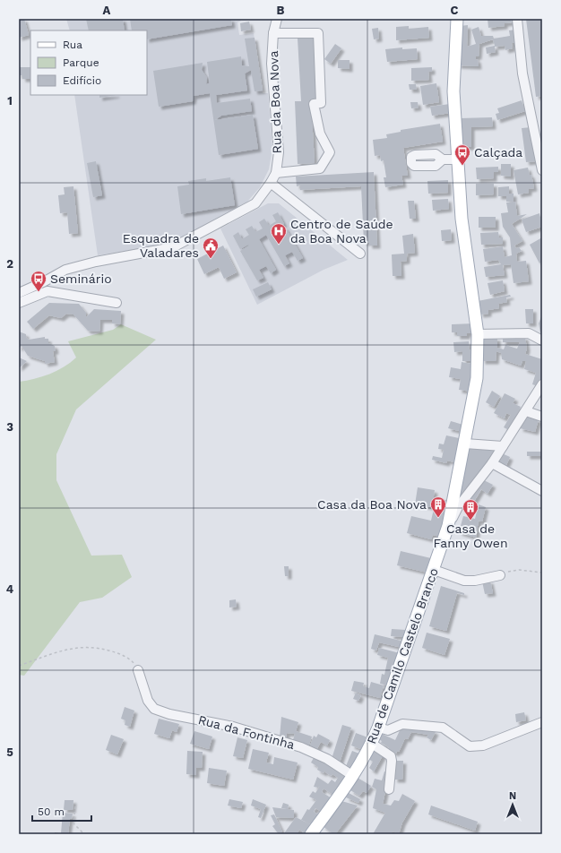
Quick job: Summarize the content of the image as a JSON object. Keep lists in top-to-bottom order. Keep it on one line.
{"streets":{"main road":["Rua de Camilo Castelo Branco"],"street":["Rua da Boa Nova","Rua da Fontinha"]},"crossings":[["Rua de Camilo Castelo Branco","Rua da Fontinha"]],"places":{"bus stop":["Calçada","Seminário"],"hospital":["Centro de Saúde da Boa Nova"],"public building":["Esquadra de Valadares"],"building":["Casa da Boa Nova","Casa de Fanny Owen"]},"legend":["Rua","Parque","Edifício"],"scale_bar":"50 m","north":"top","grid":{"columns":["A","B","C"],"rows":["1","2","3","4","5"]}}
